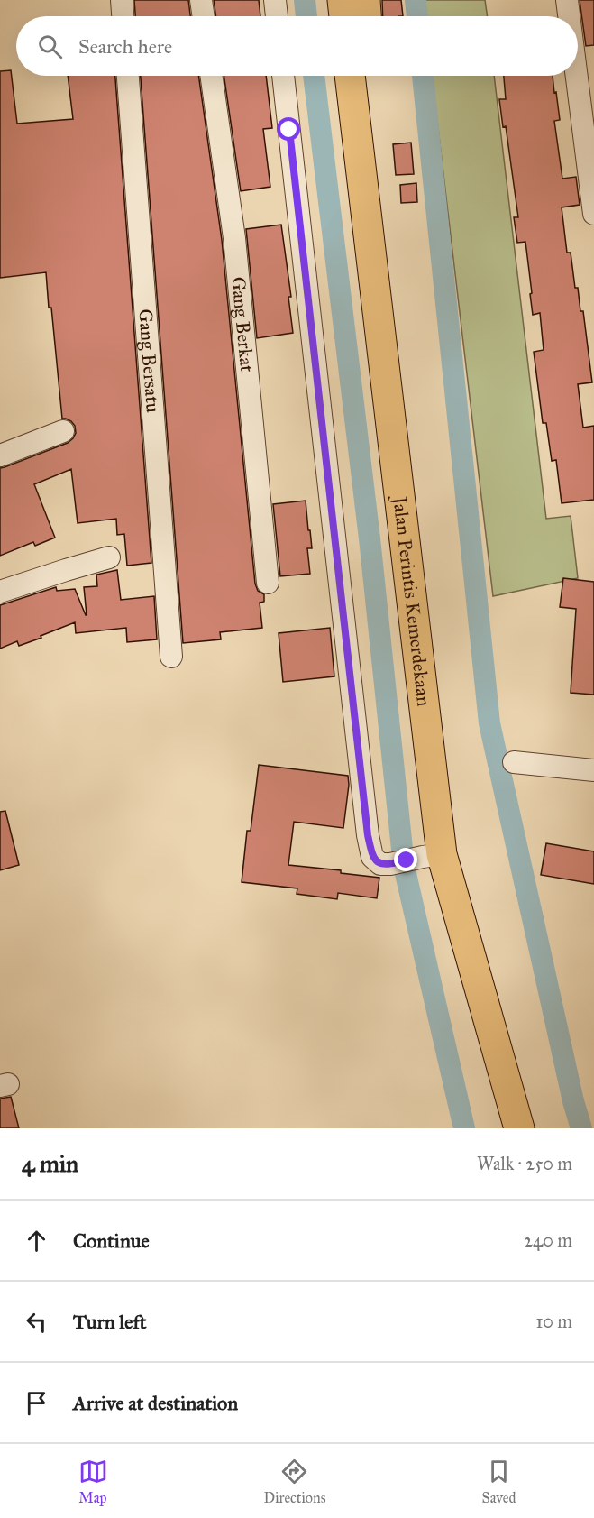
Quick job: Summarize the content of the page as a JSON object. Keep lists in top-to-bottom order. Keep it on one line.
{"streets":{"highway":["Jalan Perintis Kemerdekaan"],"street":["Gang Berkat","Gang Bersatu"]},"page":{"search":"Search here","heading":["4 min","Walk · 250 m"],"list":[["Continue","240 m"],["Turn left","10 m"],"Arrive at destination"],"nav":["Map","Directions","Saved"]}}
